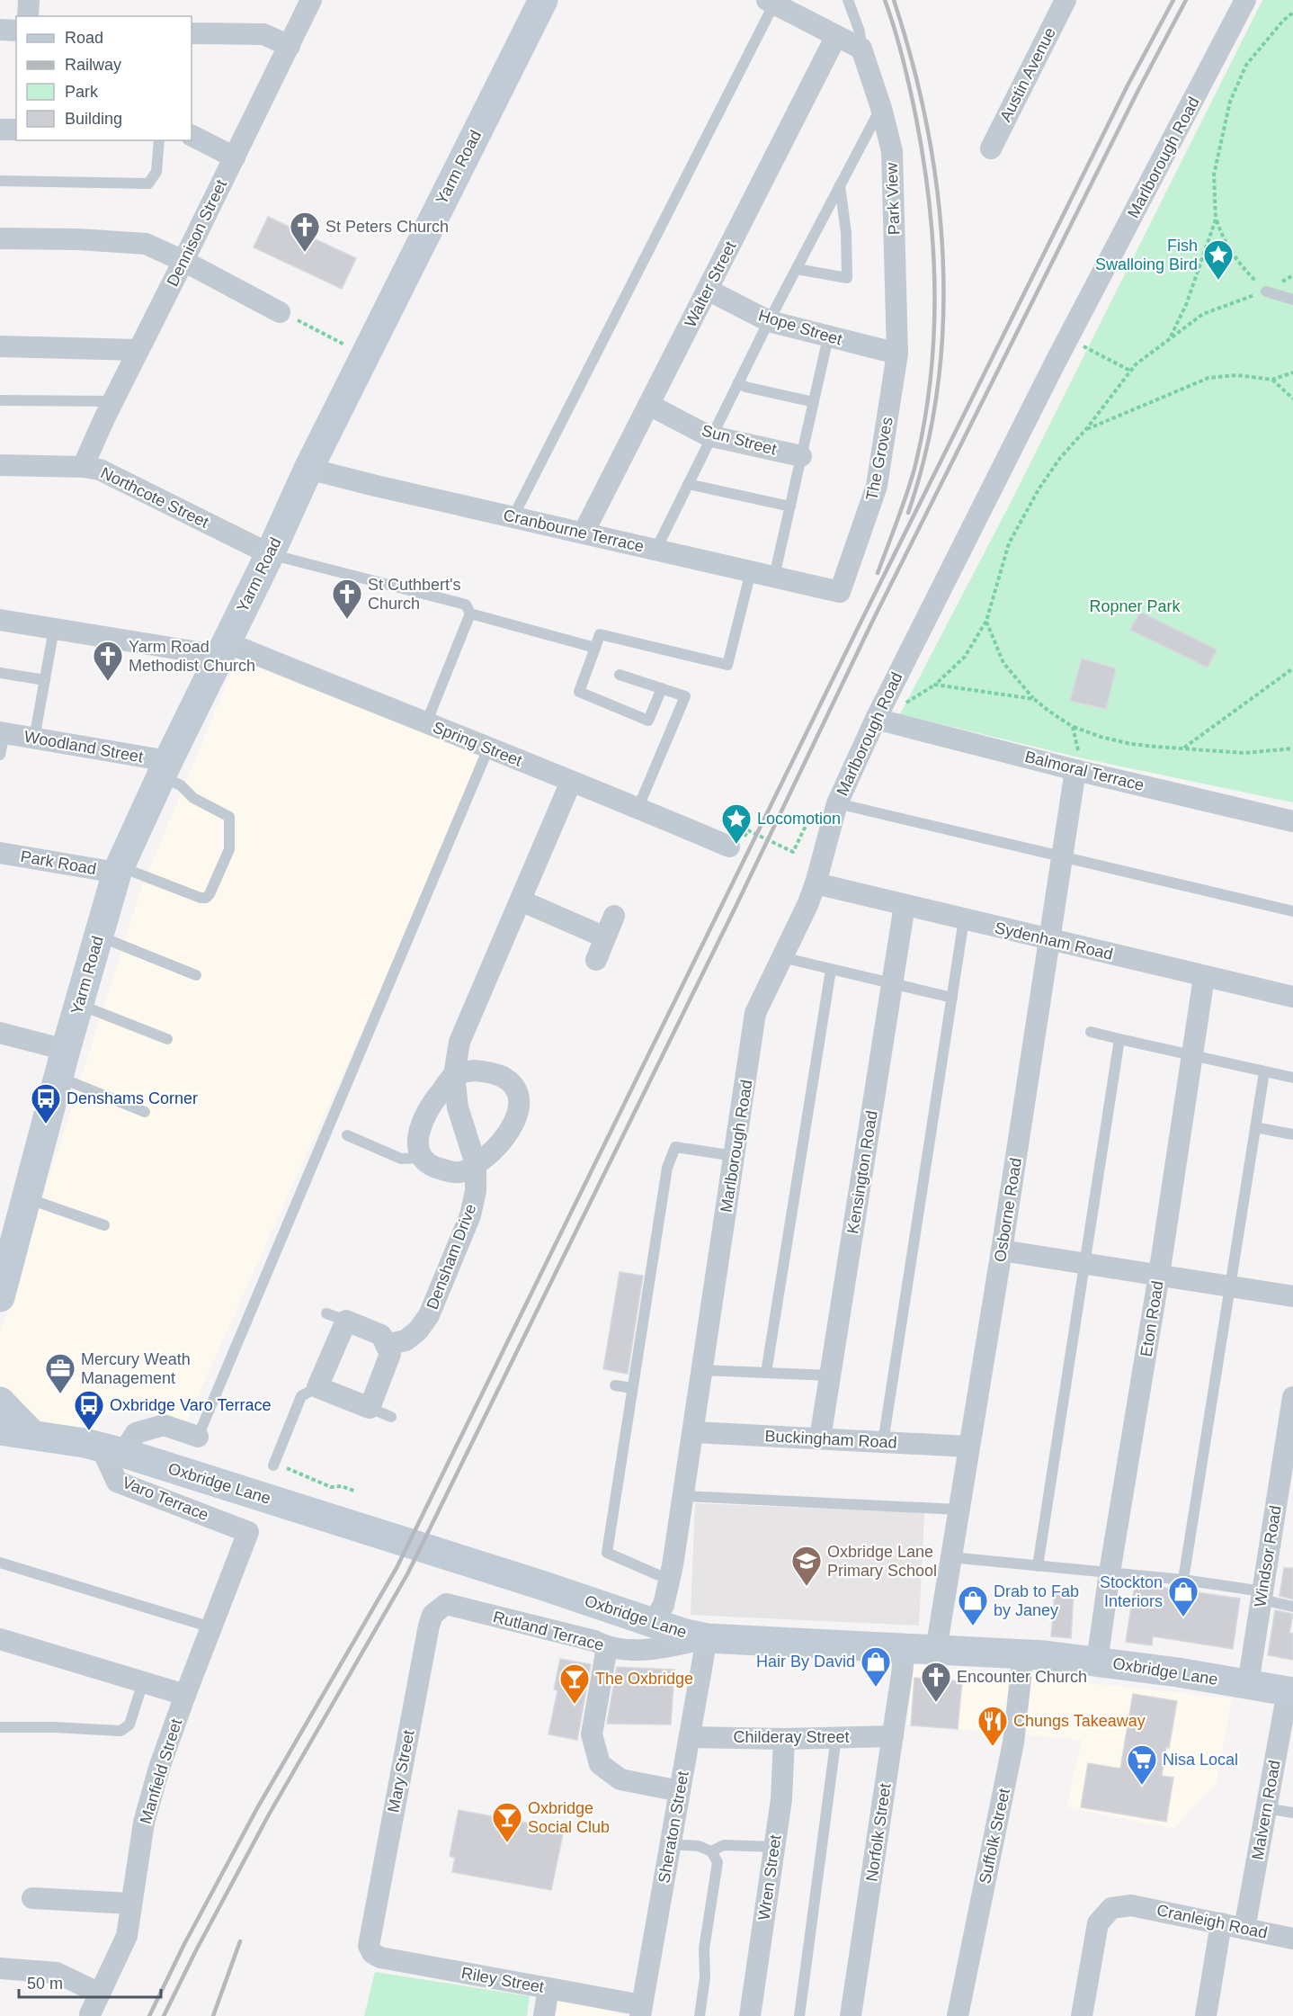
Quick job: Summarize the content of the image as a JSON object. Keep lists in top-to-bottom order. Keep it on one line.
{"streets":{"street":["Austin Avenue","Marlborough Road","Yarm Road","Park View","Dennison Street","Walter Street","Hope Street","Sun Street","The Groves","Northcote Street","Cranbourne Terrace","Spring Street","Woodland Street","Balmoral Terrace","Park Road","Sydenham Road","Kensington Road","Osborne Road","Densham Drive","Eton Road","Buckingham Road","Oxbridge Lane","Varo Terrace","Windsor Road","Rutland Terrace","Childeray Street","Manfield Street","Mary Street","Malvern Road","Sheraton Street","Norfolk Street","Suffolk Street","Wren Street","Cranleigh Road","Riley Street"]},"crossings":[["Marlborough Road","Balmoral Terrace"],["Marlborough Road","Sydenham Road"],["Marlborough Road","Buckingham Road"],["Marlborough Road","Oxbridge Lane"],["Marlborough Road","Rutland Terrace"],["Yarm Road","Northcote Street"],["Yarm Road","Cranbourne Terrace"],["Yarm Road","Spring Street"],["Yarm Road","Woodland Street"],["Yarm Road","Park Road"],["Park View","Hope Street"],["Park View","The Groves"],["Dennison Street","Northcote Street"],["Walter Street","Hope Street"],["Walter Street","Sun Street"],["Walter Street","Cranbourne Terrace"],["Hope Street","The Groves"],["The Groves","Cranbourne Terrace"],["Spring Street","Densham Drive"],["Balmoral Terrace","Osborne Road"],["Sydenham Road","Kensington Road"],["Sydenham Road","Osborne Road"],["Sydenham Road","Eton Road"],["Kensington Road","Buckingham Road"],["Osborne Road","Buckingham Road"],["Osborne Road","Oxbridge Lane"],["Eton Road","Oxbridge Lane"],["Oxbridge Lane","Varo Terrace"],["Oxbridge Lane","Windsor Road"],["Oxbridge Lane","Rutland Terrace"],["Oxbridge Lane","Malvern Road"],["Oxbridge Lane","Sheraton Street"],["Oxbridge Lane","Norfolk Street"],["Oxbridge Lane","Suffolk Street"],["Varo Terrace","Manfield Street"],["Rutland Terrace","Mary Street"],["Childeray Street","Sheraton Street"],["Childeray Street","Norfolk Street"],["Childeray Street","Wren Street"],["Mary Street","Riley Street"],["Malvern Road","Cranleigh Road"],["Sheraton Street","Riley Street"]],"parks":["Ropner Park"],"places":{"church":["St Peters Church","St Cuthbert's Church","Yarm Road Methodist Church","Encounter Church"],"place":["Fish Swalloing Bird","Locomotion"],"bus stop":["Denshams Corner","Oxbridge Varo Terrace"],"office":["Mercury Weath Management"],"school or university":["Oxbridge Lane Primary School"],"shop":["Stockton Interiors","Drab to Fab by Janey","Hair By David"],"bar":["The Oxbridge","Oxbridge Social Club"],"restaurant":["Chungs Takeaway"],"supermarket":["Nisa Local"]},"legend":["Road","Railway","Park","Building"],"scale_bar":"50 m"}
